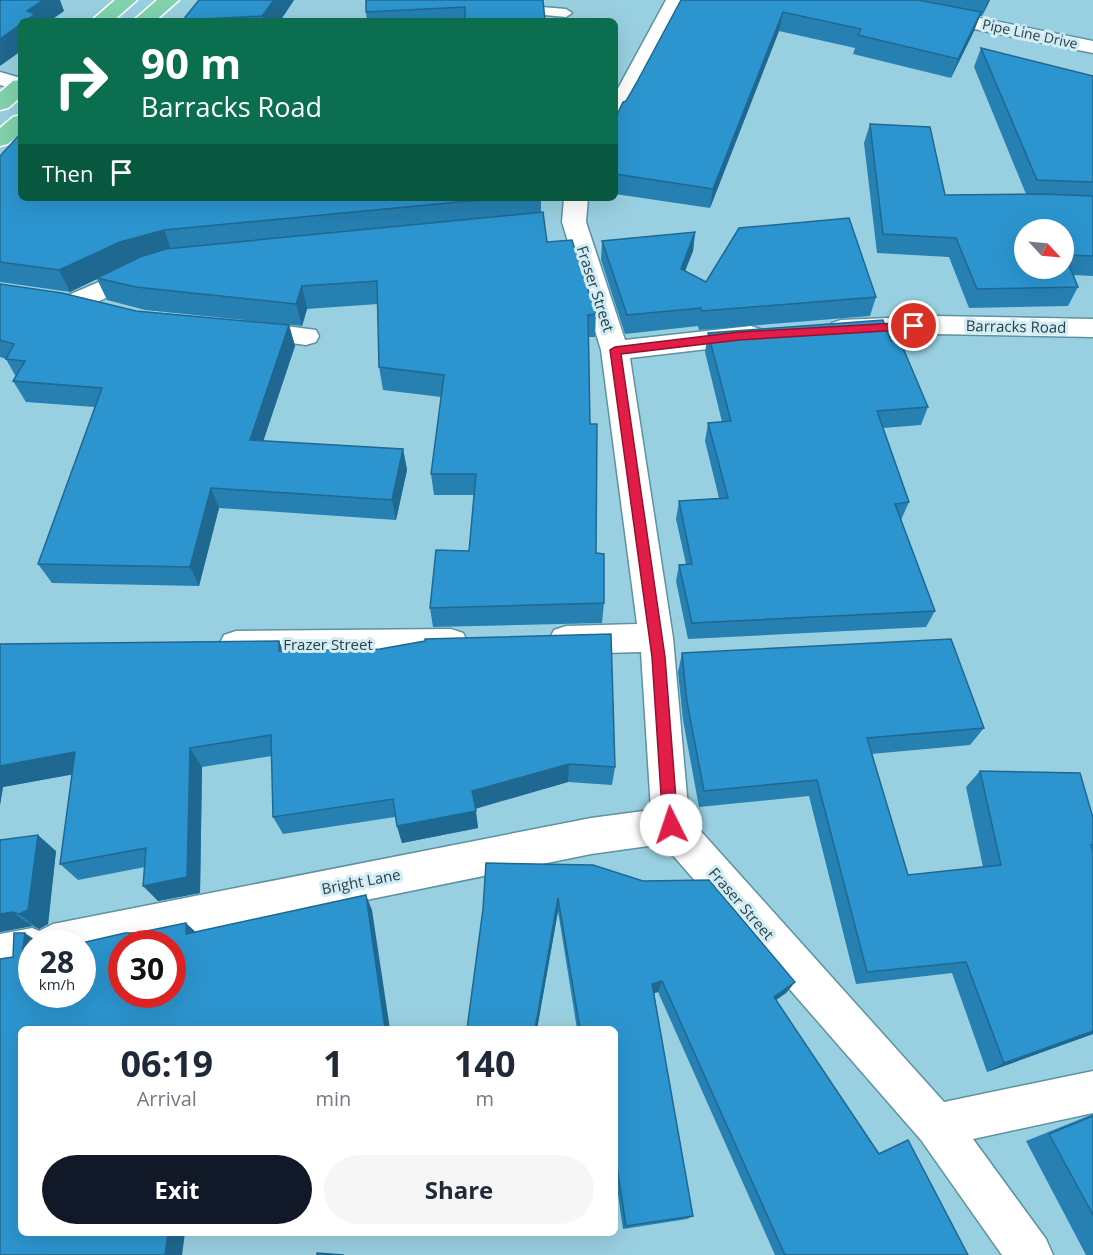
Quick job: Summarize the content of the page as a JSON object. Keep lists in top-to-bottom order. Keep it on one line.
{"streets":{"street":["Pipe Line Drive","Fraser Street","Barracks Road","Frazer Street","Bright Lane"]},"crossings":[["Fraser Street","Bright Lane"]],"north":"bottom right","page":{"turn":["90 m","Barracks Road"],"then":"Then","speed":"28 km/h","limit":"30","eta":["06:19","Arrival","1","min","140","m"],"buttons":["Exit","Share"]}}
